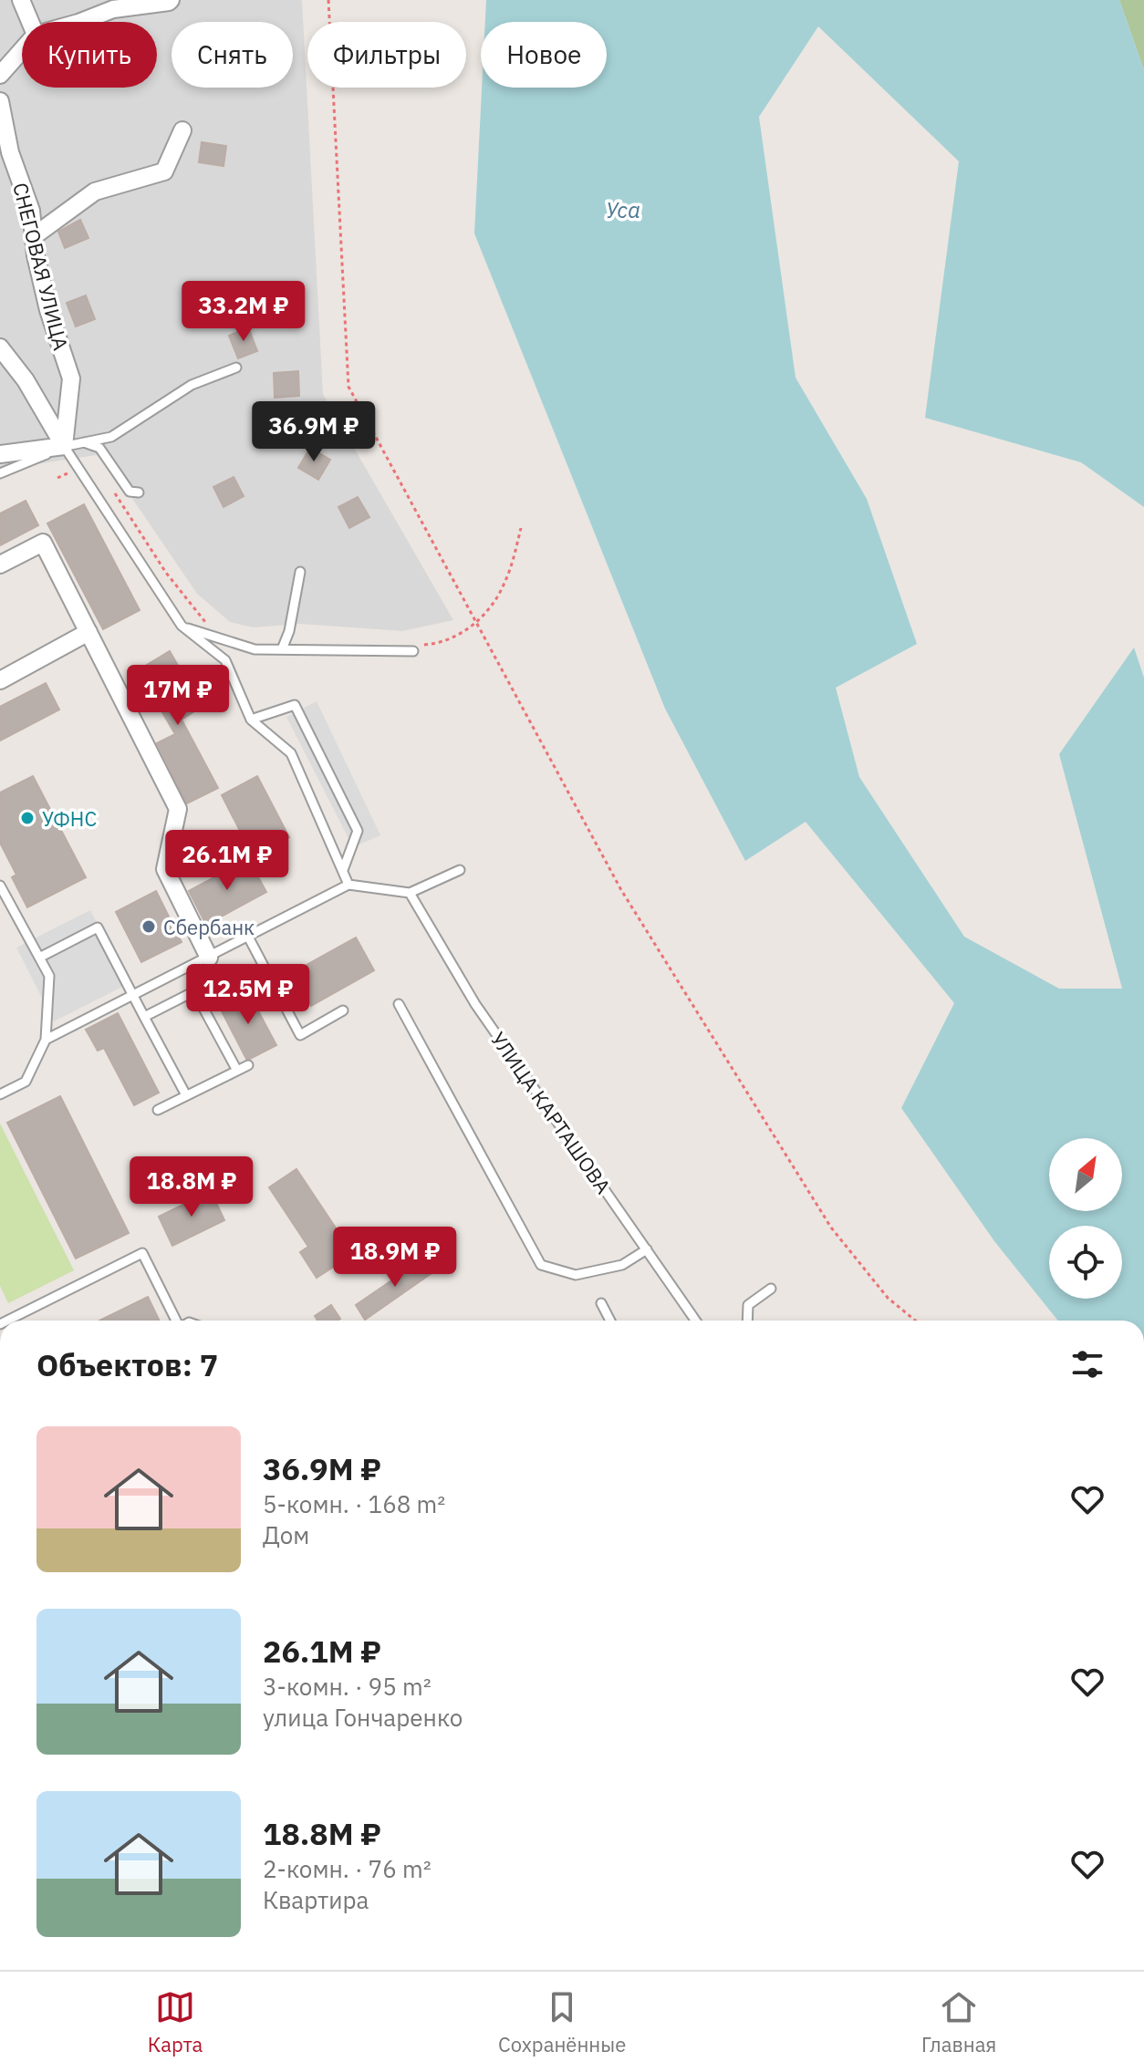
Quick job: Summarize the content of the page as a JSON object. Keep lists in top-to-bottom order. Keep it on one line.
{"streets":{"street":["СНЕГОВАЯ УЛИЦА"],"lane":["УЛИЦА КАРТАШОВА"]},"water":["Уса"],"places":["УФНС","Сбербанк"],"north":"top right","page":{"chip":["Купить","Снять","Фильтры","Новое"],"price":["33.2M ₽","36.9M ₽","17M ₽","26.1M ₽","12.5M ₽","18.8M ₽","18.9M ₽"],"heading":"Объектов: 7","list":[{"name":"36.9M ₽","note":"5-комн. · 168 m² · Дом"},{"name":"26.1M ₽","note":"3-комн. · 95 m² · улица Гончаренко"},{"name":"18.8M ₽","note":"2-комн. · 76 m² · Квартира"}],"tabs":["Карта","Сохранённые","Главная"]}}
